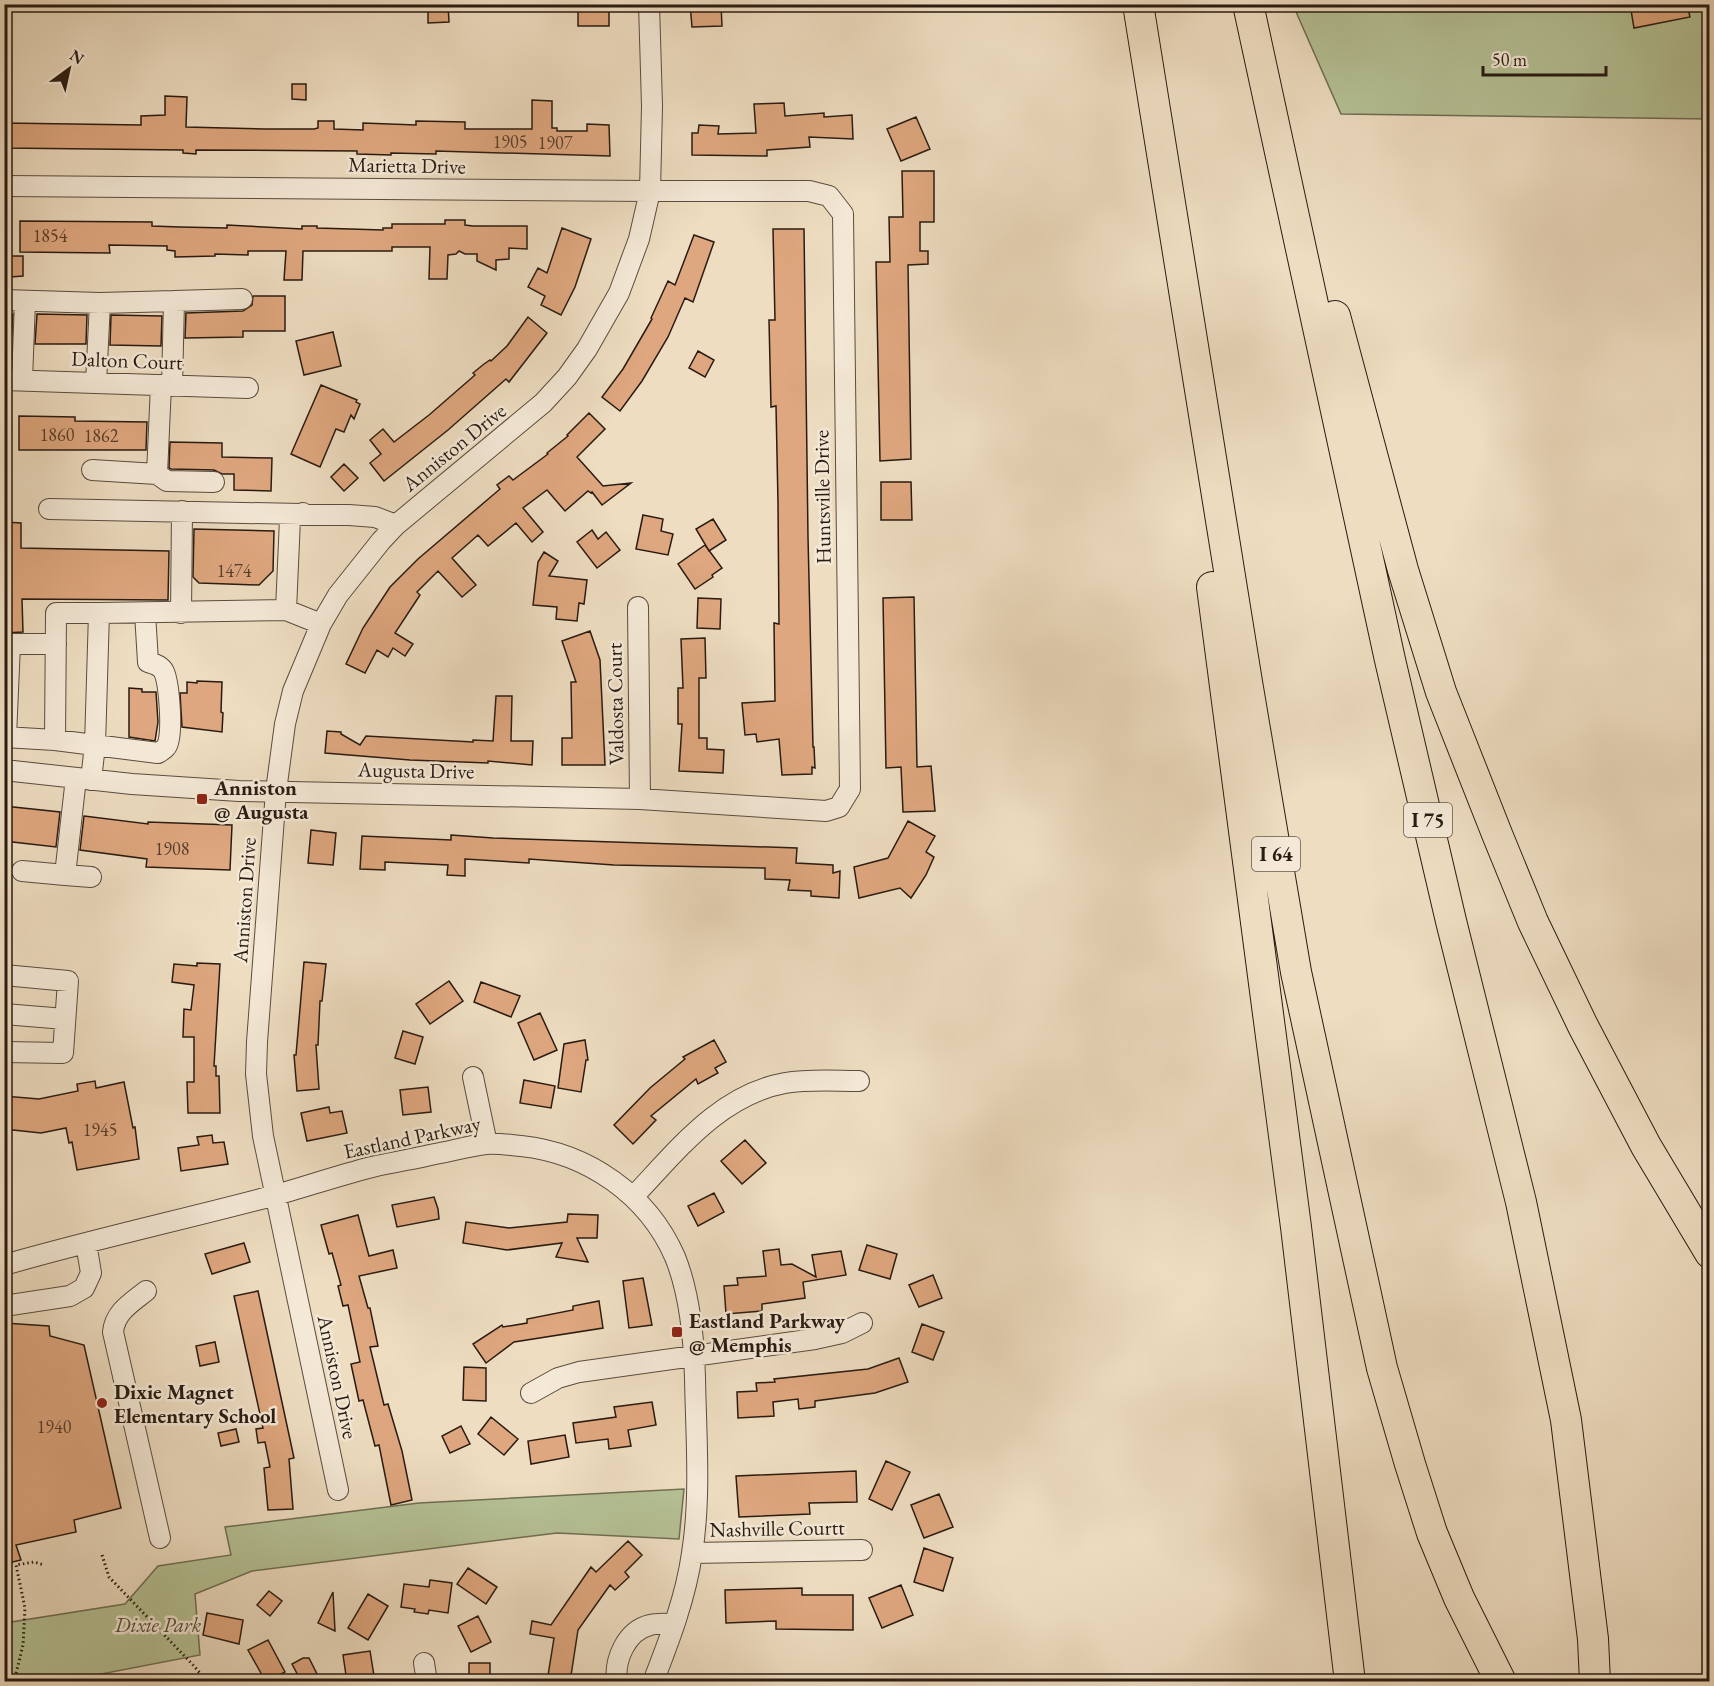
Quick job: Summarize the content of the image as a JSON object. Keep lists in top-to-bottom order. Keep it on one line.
{"streets":{"highway":["I 75","I 64"],"street":["Marietta Drive","Dalton Court","Anniston Drive","Huntsville Drive","Valdosta Court","Augusta Drive","Eastland Parkway","Nashville Courtt"]},"crossings":[["Marietta Drive","Anniston Drive"],["Marietta Drive","Huntsville Drive"],["Anniston Drive","Augusta Drive"],["Anniston Drive","Eastland Parkway"],["Huntsville Drive","Augusta Drive"],["Valdosta Court","Augusta Drive"],["Eastland Parkway","Nashville Courtt"]],"parks":["Dixie Park"],"places":{"transit":["Anniston @ Augusta","Eastland Parkway @ Memphis"],"other":["Dixie Magnet Elementary School"]},"house_numbers":["1905","1907","1854","1860","1862","1474","1908","1945","1940"],"scale_bar":"50 m","north":"top right"}
